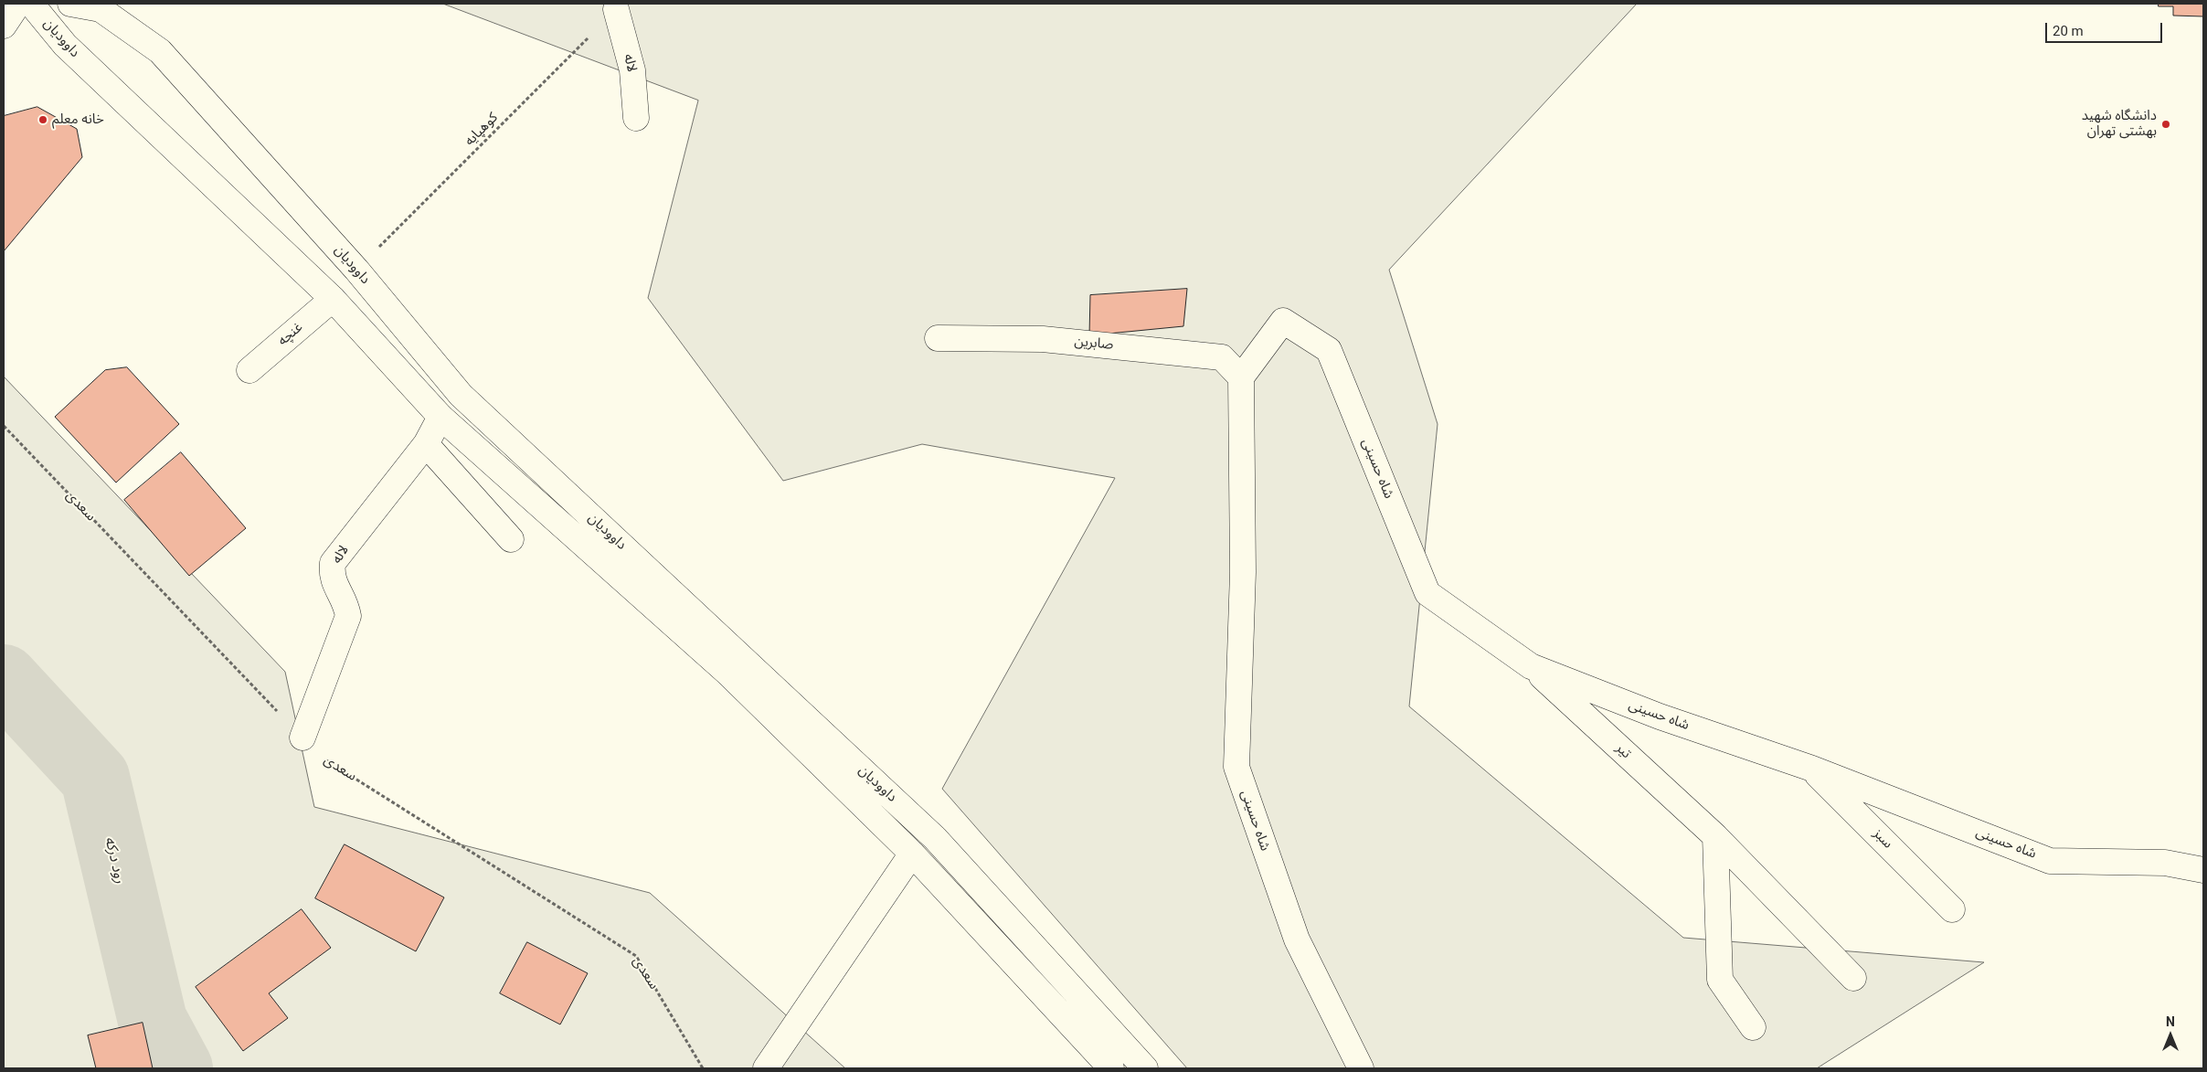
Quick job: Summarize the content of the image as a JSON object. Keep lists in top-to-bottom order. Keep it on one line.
{"streets":{"street":["داوودیان","لاله","غنچه","صابرین","شاه حسینی","تیر","سبز"],"path":["کوهپایه","سعدی"]},"crossings":[["داوودیان","لاله"],["داوودیان","کوهپایه"],["داوودیان","غنچه"],["لاله","کوهپایه"],["لاله","سعدی"],["کوهپایه","غنچه"],["صابرین","شاه حسینی"],["شاه حسینی","تیر"],["شاه حسینی","سبز"]],"water":["رود درکه"],"places":["خانه معلم","دانشگاه شهید بهشتی تهران"],"scale_bar":"20 m","north":"top"}
